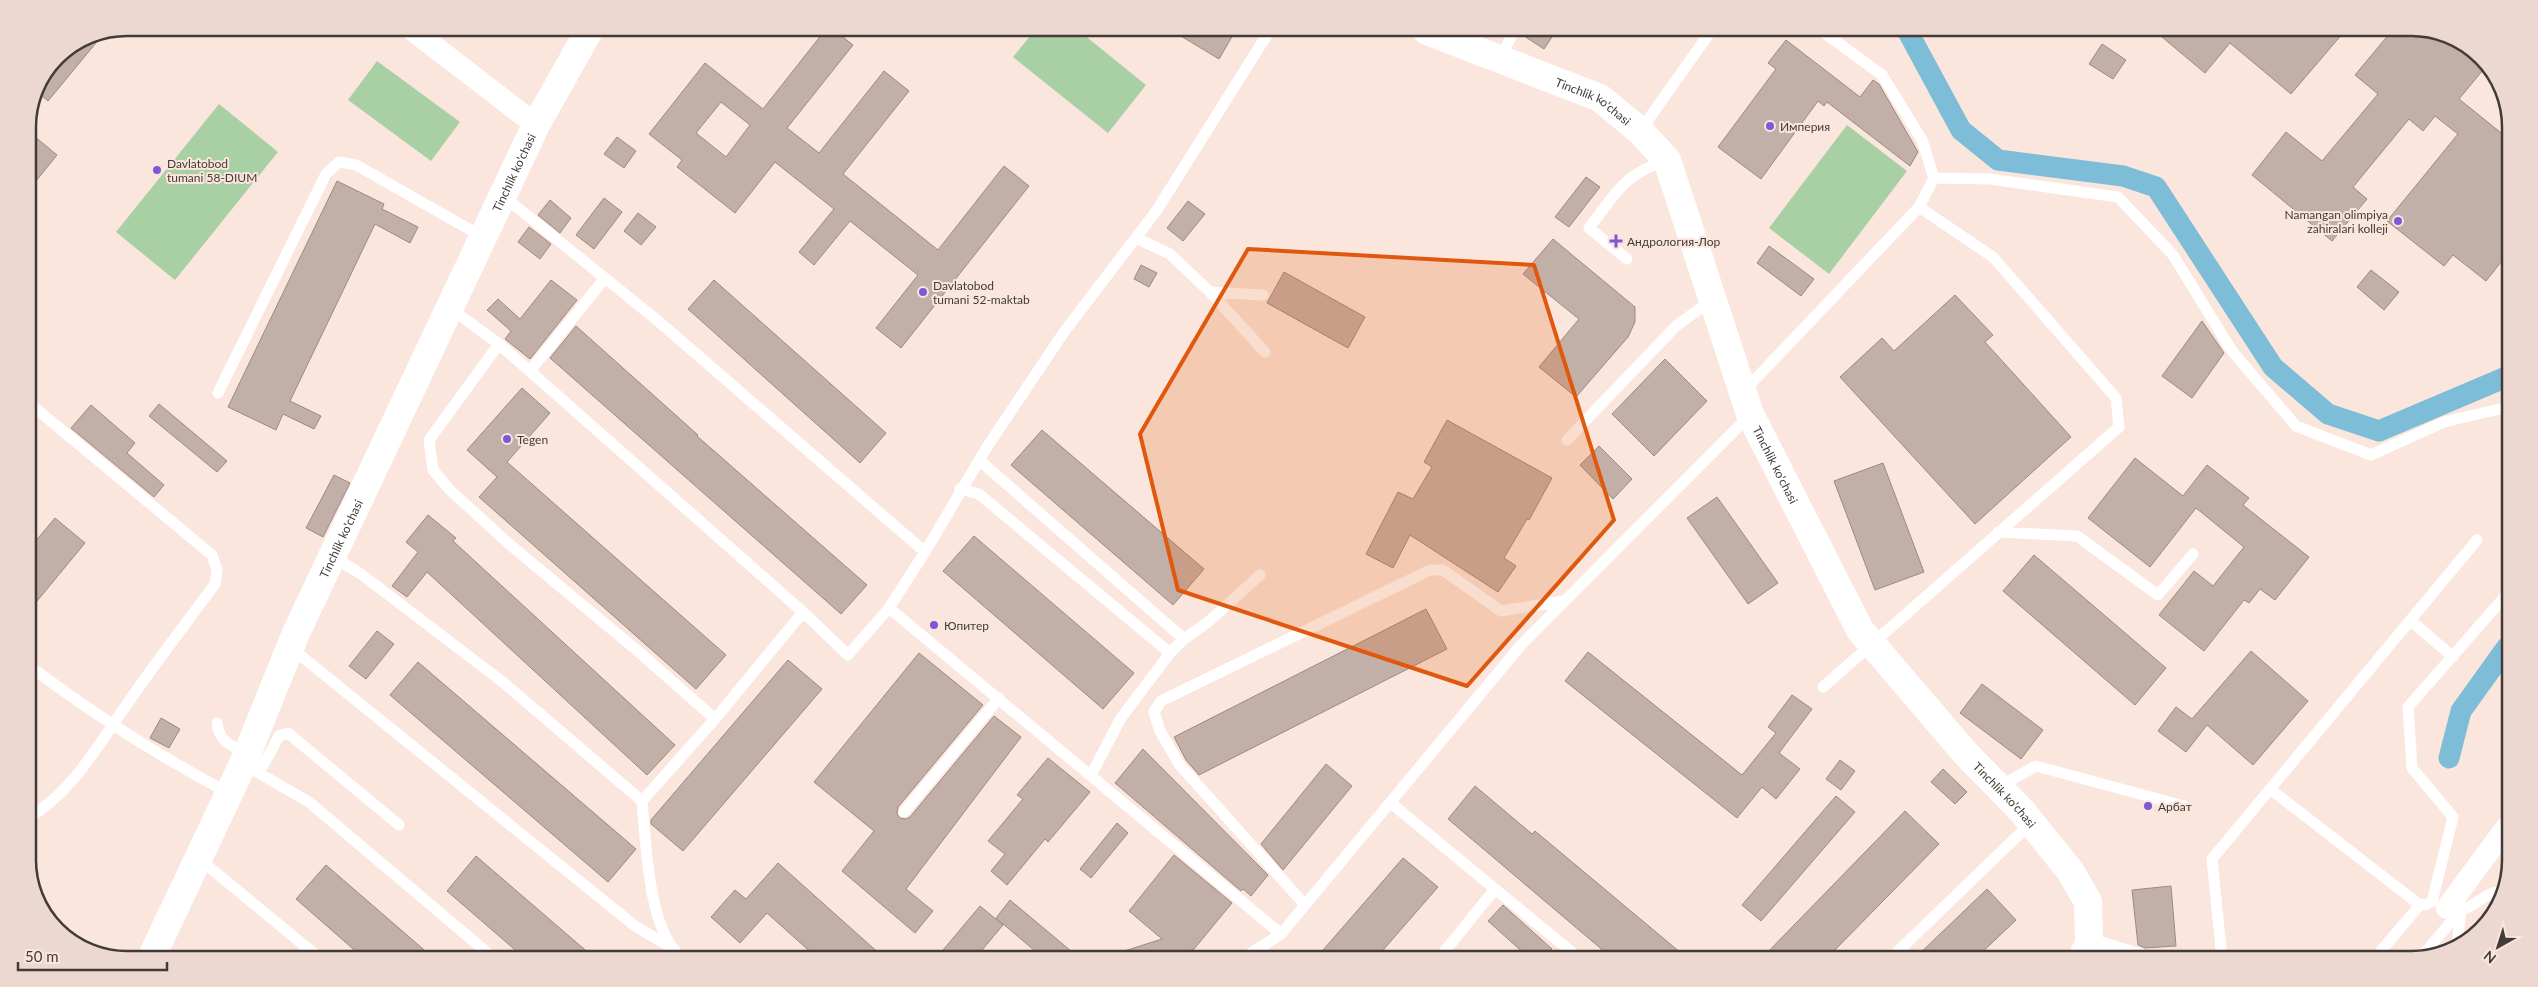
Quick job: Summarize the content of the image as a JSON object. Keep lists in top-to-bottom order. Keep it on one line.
{"streets":{"street":["Tinchlik ko'chasi"]},"places":{"other":["Империя","Davlatobod tumani 58-DIUM","Namangan olimpiya zahiralari kolleji","Davlatobod tumani 52-maktab","Tegen","Юпитер","Арбат"],"health":["Андрология-Лор"]},"scale_bar":"50 m","north":"bottom left"}
